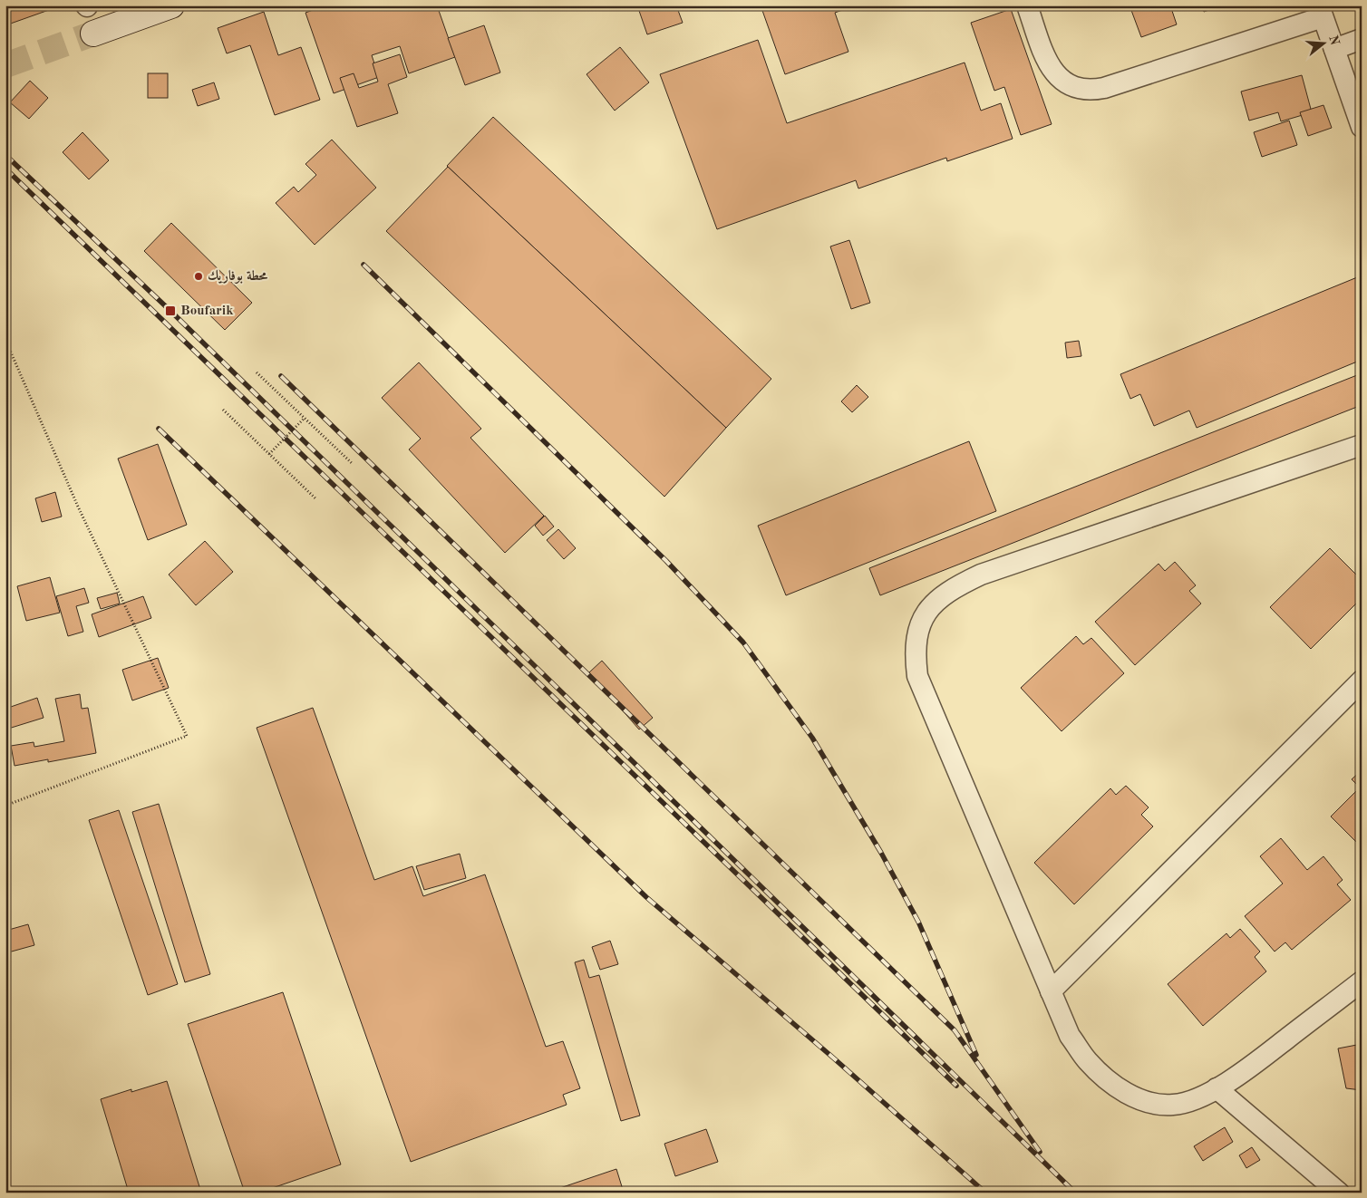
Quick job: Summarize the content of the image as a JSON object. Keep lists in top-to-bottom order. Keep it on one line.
{"places":{"other":["محطة بوفاريك"],"transit":["Boufarik"]},"north":"right"}
